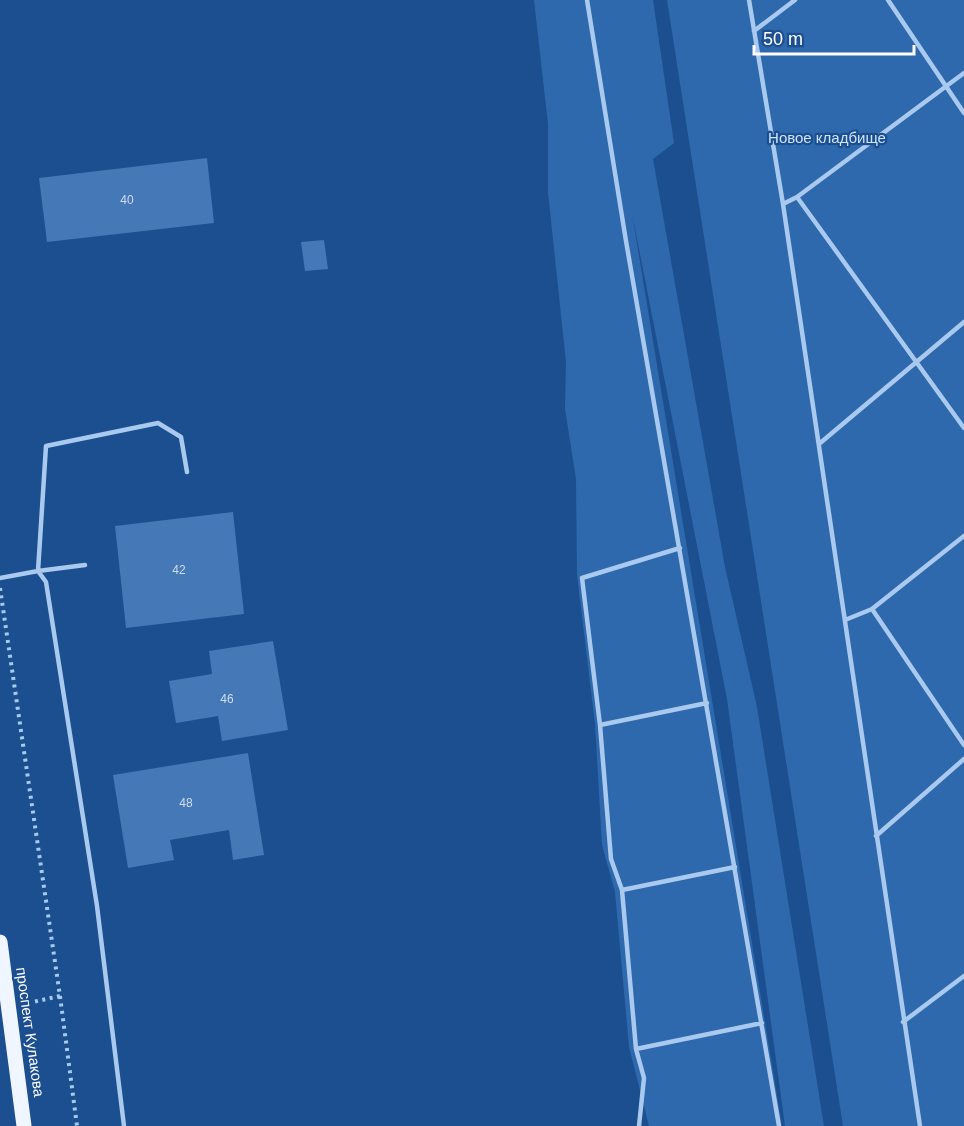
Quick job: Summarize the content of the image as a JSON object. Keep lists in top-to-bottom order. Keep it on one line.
{"streets":{"main road":["проспект Кулакова"]},"parks":["Новое кладбище"],"house_numbers":["40","42","46","48"],"scale_bar":"50 m"}
